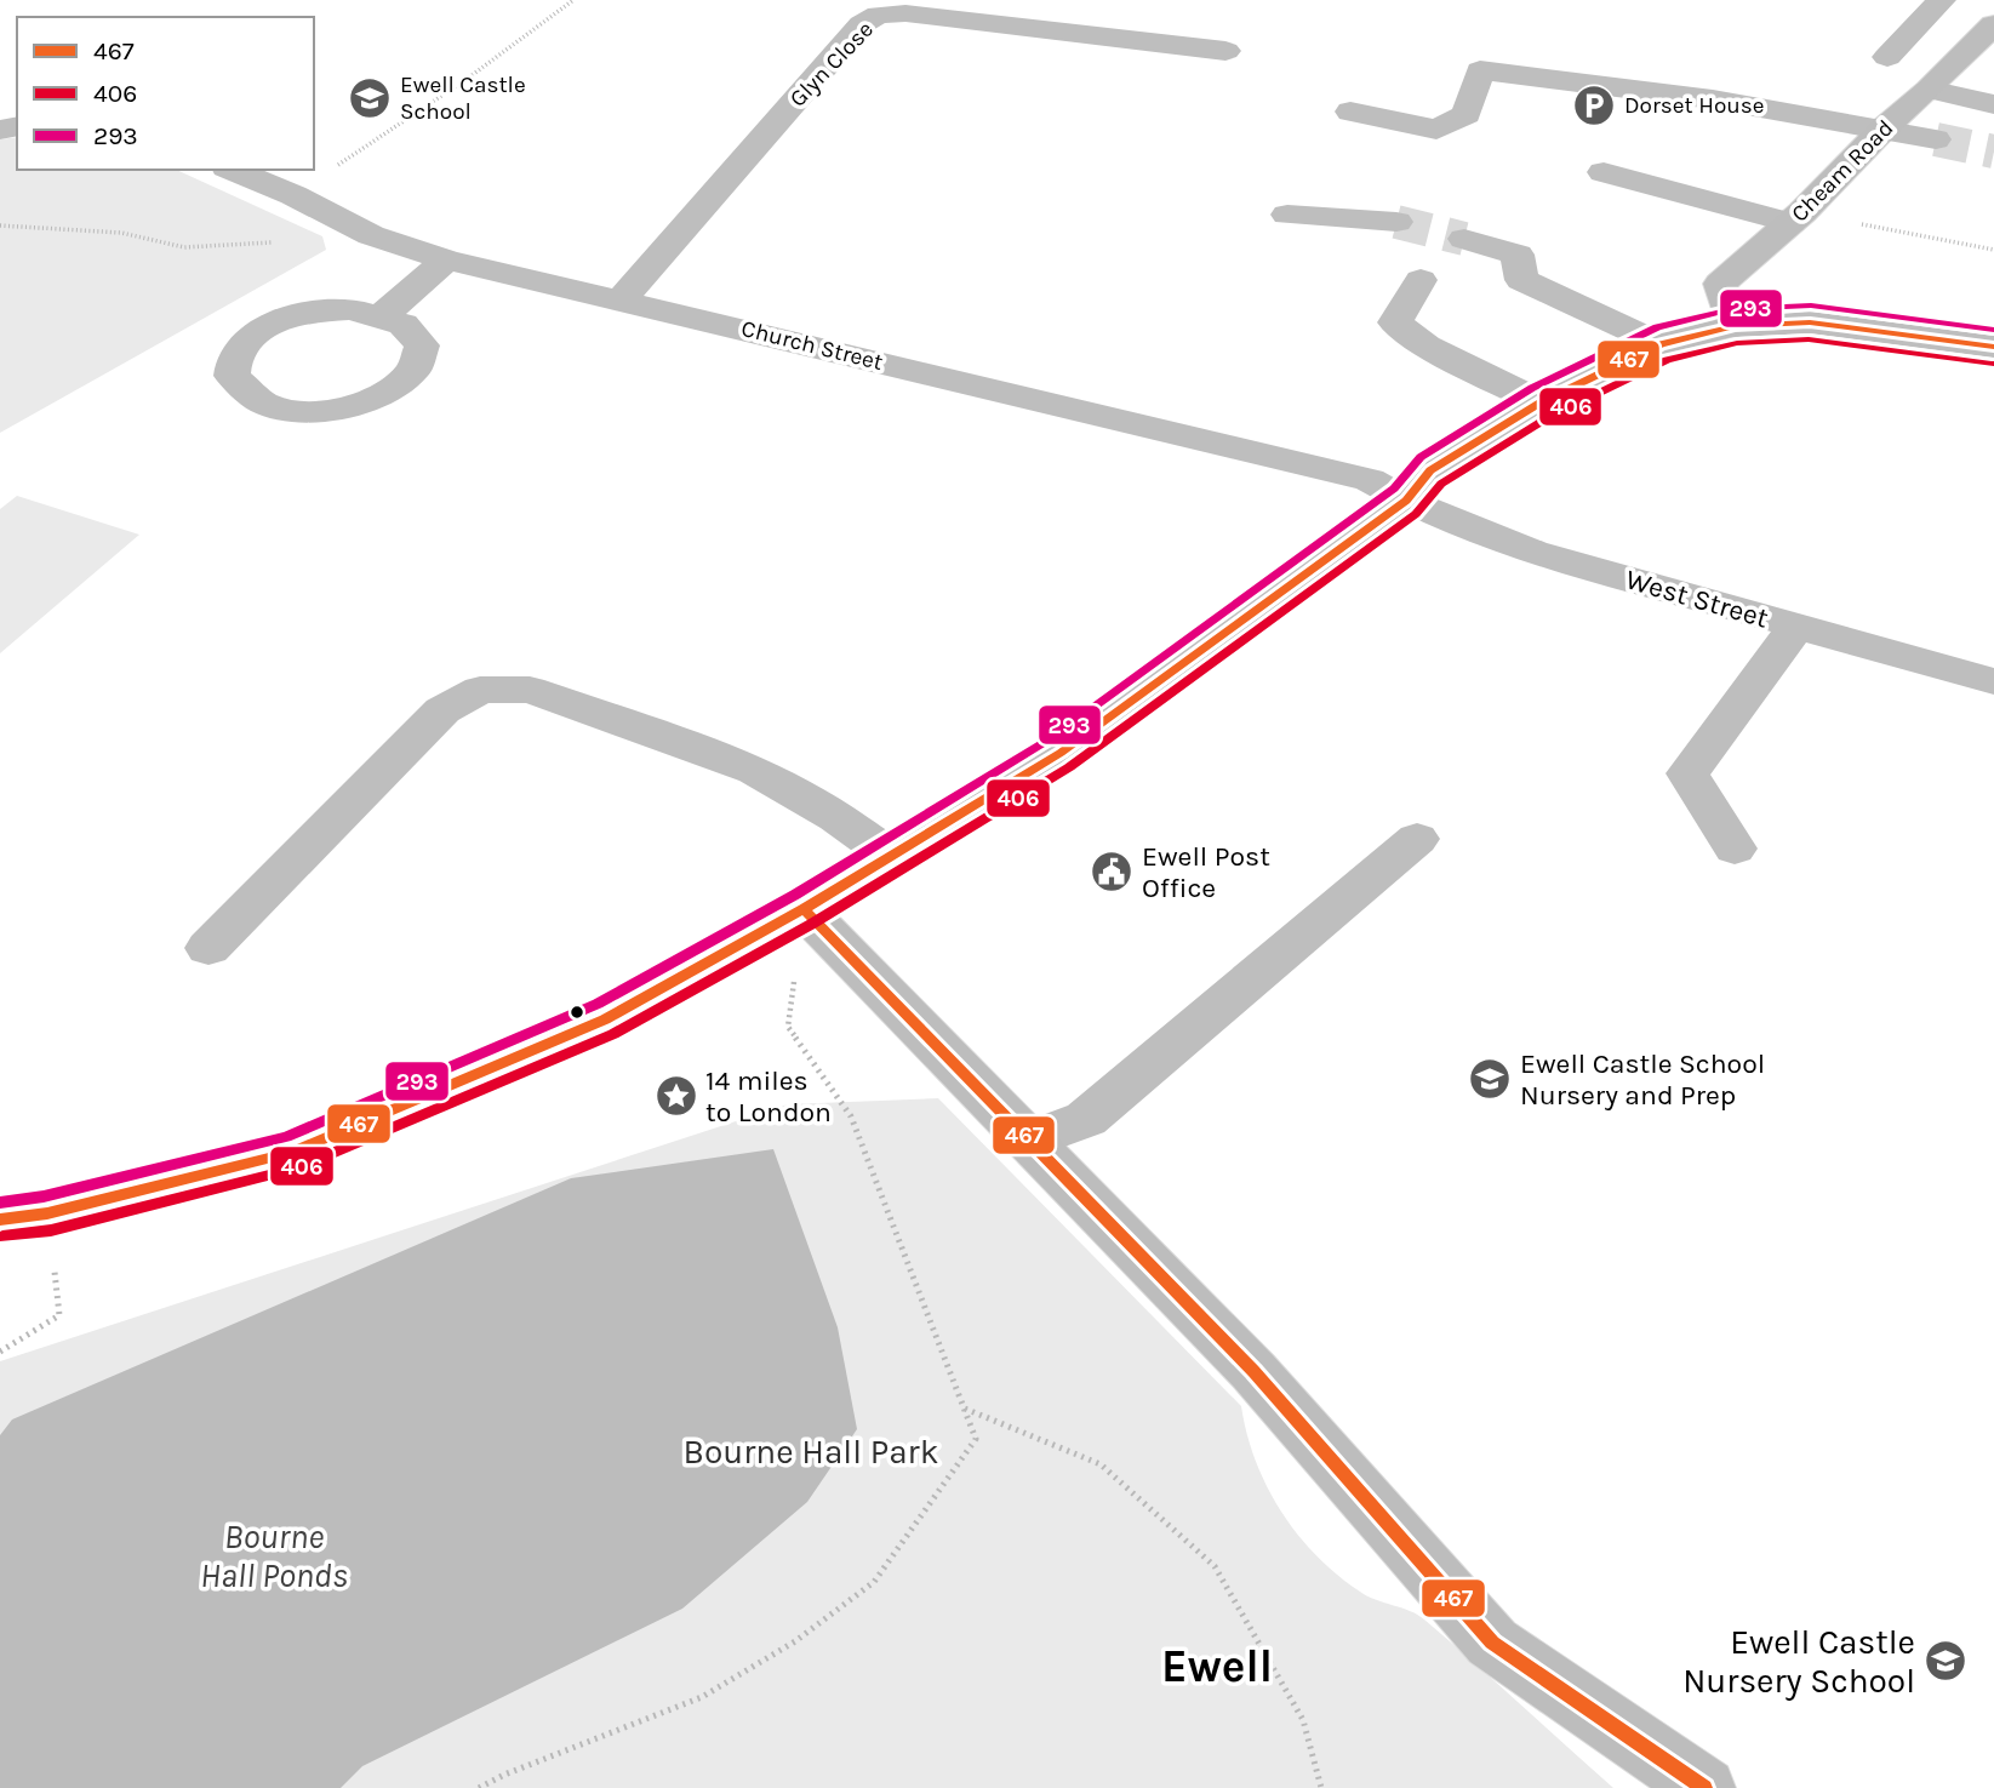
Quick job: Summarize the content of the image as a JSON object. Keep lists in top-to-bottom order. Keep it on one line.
{"streets":{"main road":["Cheam Road"],"street":["Glyn Close","Church Street","West Street"]},"crossings":[["Glyn Close","Church Street"],["Church Street","West Street"]],"districts":["Ewell"],"water":["Bourne Hall Ponds"],"parks":["Bourne Hall Park"],"places":{"school or university":["Ewell Castle School","Ewell Castle School Nursery and Prep","Ewell Castle Nursery School"],"parking":["Dorset House"],"public building":["Ewell Post Office"],"place":["14 miles to London"]},"lines":["transit line 293","transit line 467","transit line 406"],"legend":["467","406","293"]}
